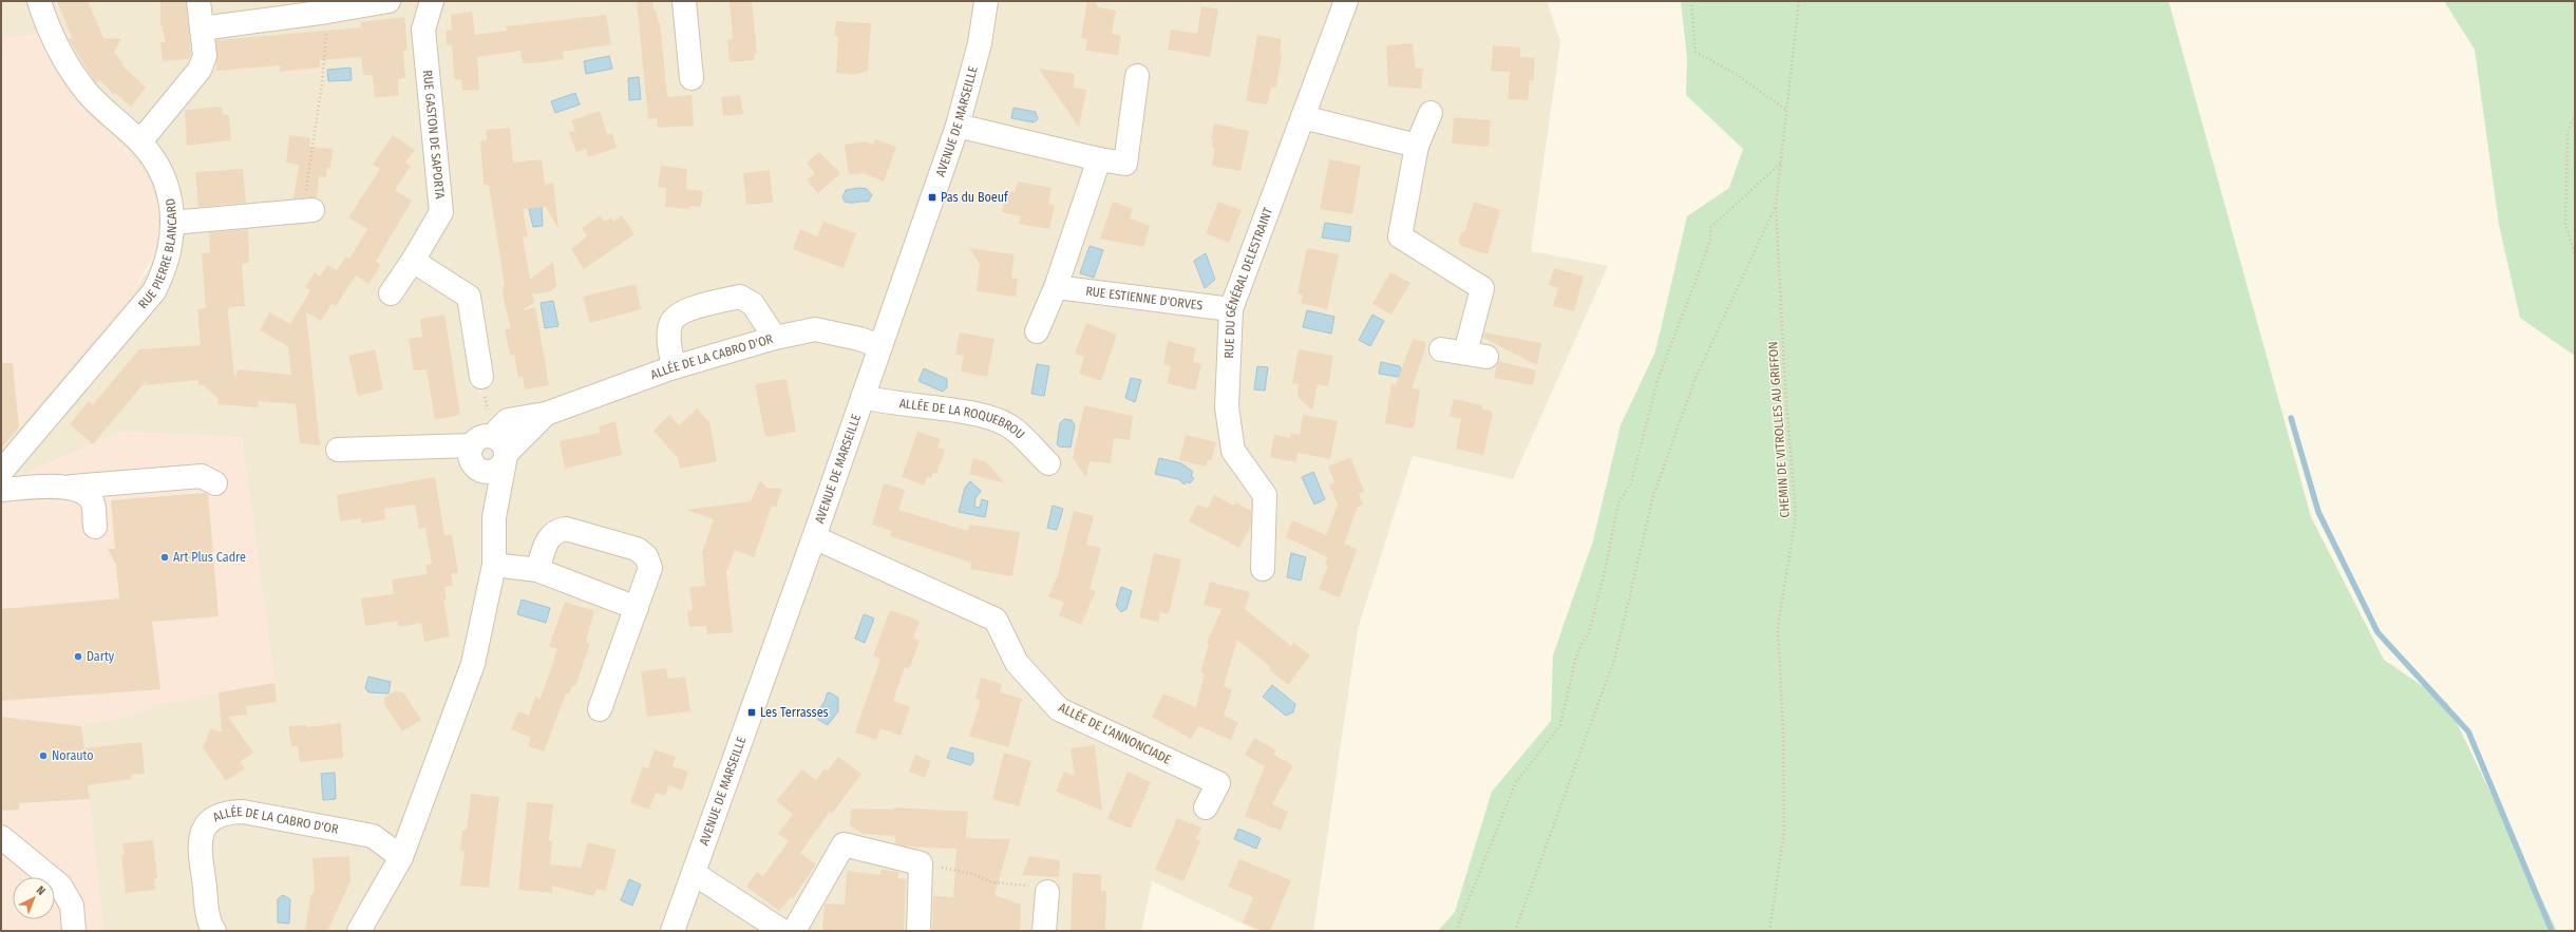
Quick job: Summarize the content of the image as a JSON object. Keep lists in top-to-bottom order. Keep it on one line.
{"streets":{"street":["AVENUE DE MARSEILLE","RUE GASTON DE SAPORTA","RUE PIERRE BLANCARD","RUE DU GÉNÉRAL DELESTRAINT","RUE ESTIENNE D'ORVES","ALLÉE DE LA CABRO D'OR","ALLÉE DE LA ROQUEBROU","ALLÉE DE L’ANNONCIADE"],"path":["CHEMIN DE VITROLLES AU GRIFFON"]},"crossings":[["AVENUE DE MARSEILLE","ALLÉE DE LA CABRO D'OR"],["AVENUE DE MARSEILLE","ALLÉE DE LA ROQUEBROU"],["AVENUE DE MARSEILLE","ALLÉE DE L’ANNONCIADE"],["RUE DU GÉNÉRAL DELESTRAINT","RUE ESTIENNE D'ORVES"]],"places":{"transit":["Pas du Boeuf","Les Terrasses"],"other":["Art Plus Cadre","Darty","Norauto"]},"north":"top right"}
